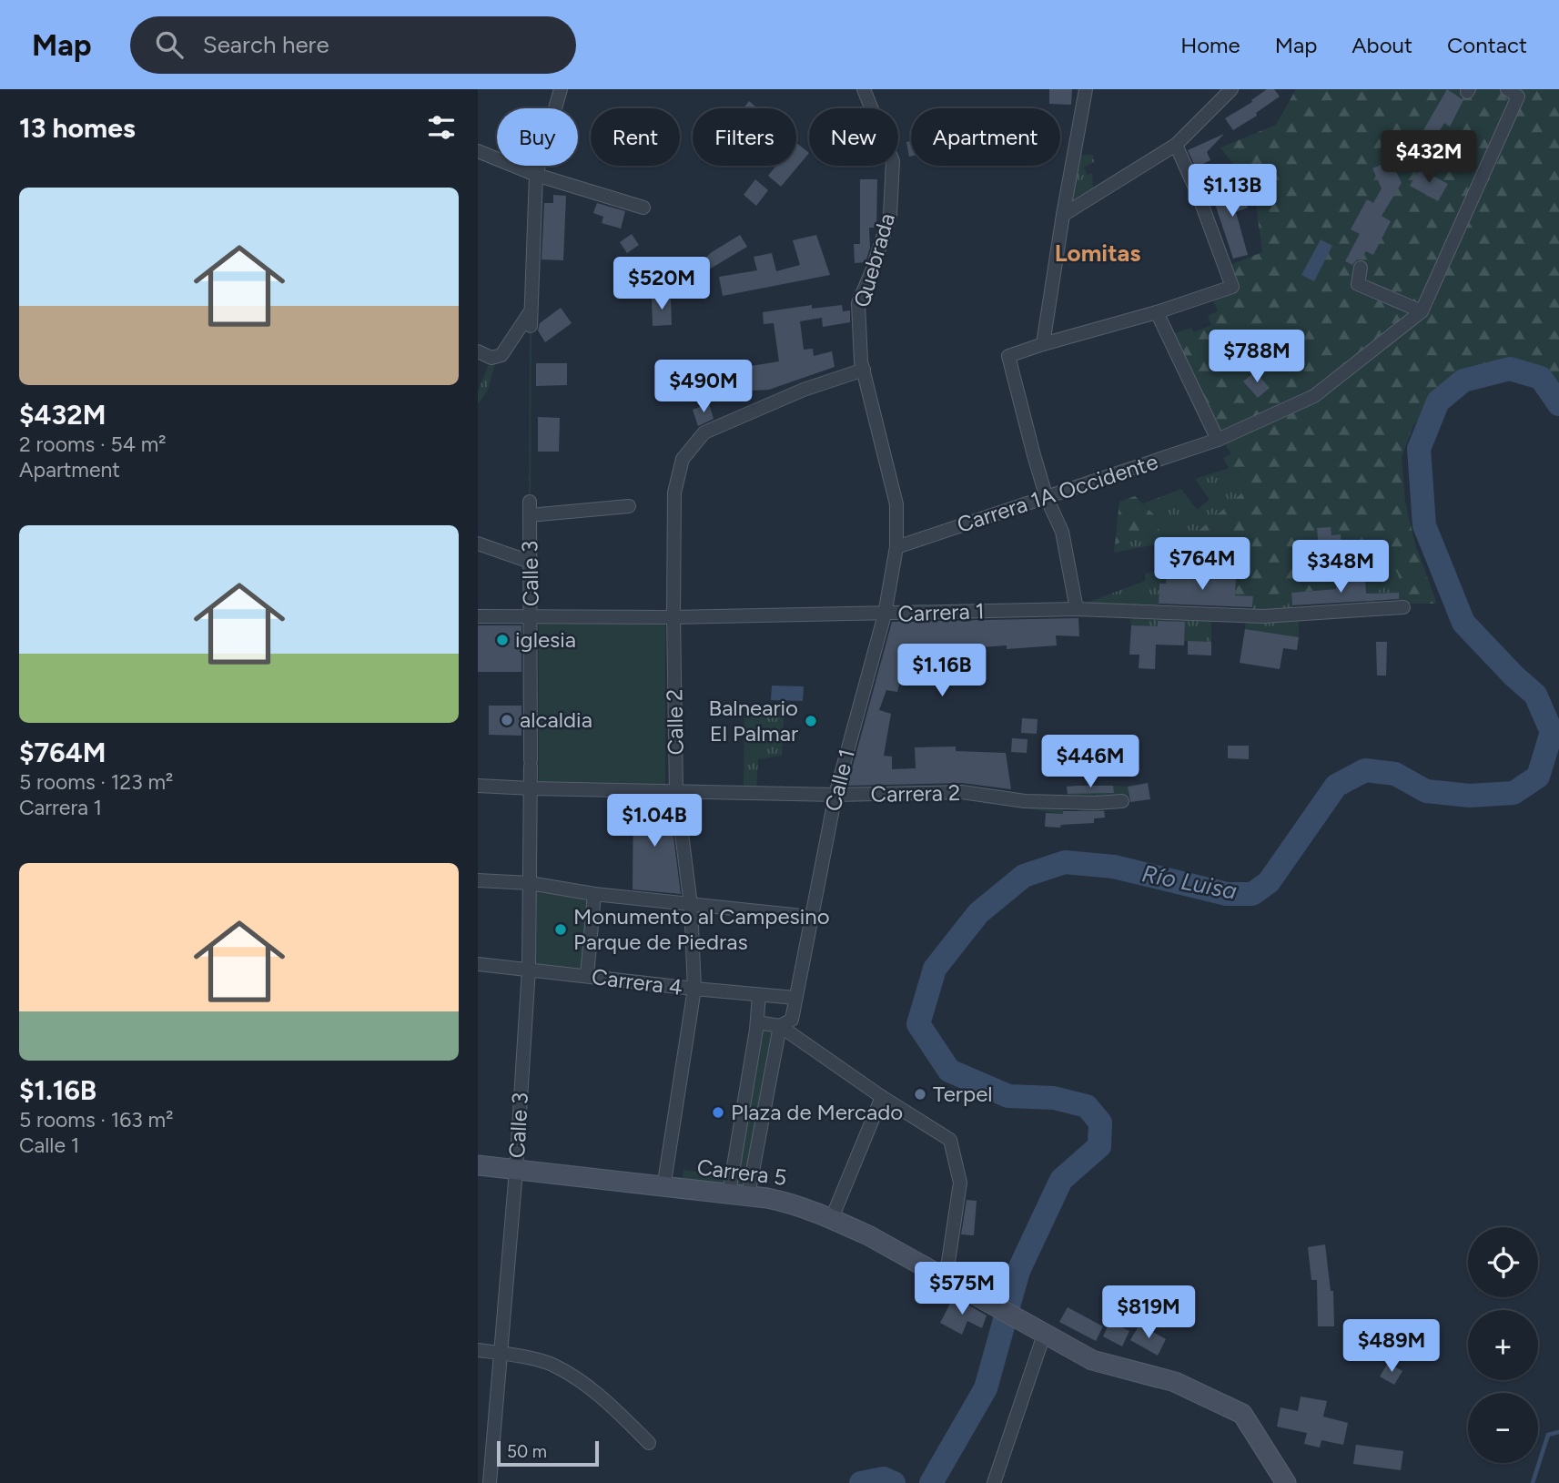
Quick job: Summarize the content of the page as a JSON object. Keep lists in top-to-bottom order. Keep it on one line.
{"streets":{"main road":["Carrera 5"],"street":["Quebrada","Carrera 1A Occidente","Calle 3","Carrera 1","Calle 2","Calle 1","Carrera 2","Carrera 4"]},"crossings":[["Quebrada","Calle 2"],["Quebrada","Calle 1"],["Carrera 1A Occidente","Calle 1"],["Calle 3","Carrera 1"],["Calle 3","Carrera 2"],["Calle 3","Carrera 4"],["Calle 3","Carrera 5"],["Carrera 1","Calle 2"],["Carrera 1","Calle 1"],["Calle 2","Calle 1"],["Calle 2","Carrera 2"],["Calle 2","Carrera 4"],["Calle 2","Carrera 5"],["Calle 1","Carrera 2"],["Calle 1","Carrera 4"],["Calle 1","Carrera 5"]],"districts":["Lomitas"],"water":["Río Luisa"],"places":["iglesia","alcaldia","Balneario El Palmar","Monumento al Campesino Parque de Piedras","Terpel","Plaza de Mercado"],"scale_bar":"50 m","page":{"header":"Map","search":"Search here","nav":["Home","Map","About","Contact"],"heading":"13 homes","chip":["Buy","Rent","Filters","New","Apartment"],"price":["$432M","$1.13B","$520M","$788M","$490M","$764M","$348M","$1.16B","$446M","$1.04B","$575M","$819M","$489M"],"list":[{"name":"$432M","note":"2 rooms · 54 m² · Apartment"},{"name":"$764M","note":"5 rooms · 123 m² · Carrera 1"},{"name":"$1.16B","note":"5 rooms · 163 m² · Calle 1"}],"map_buttons":["+","−"],"scale":"50 m"}}
